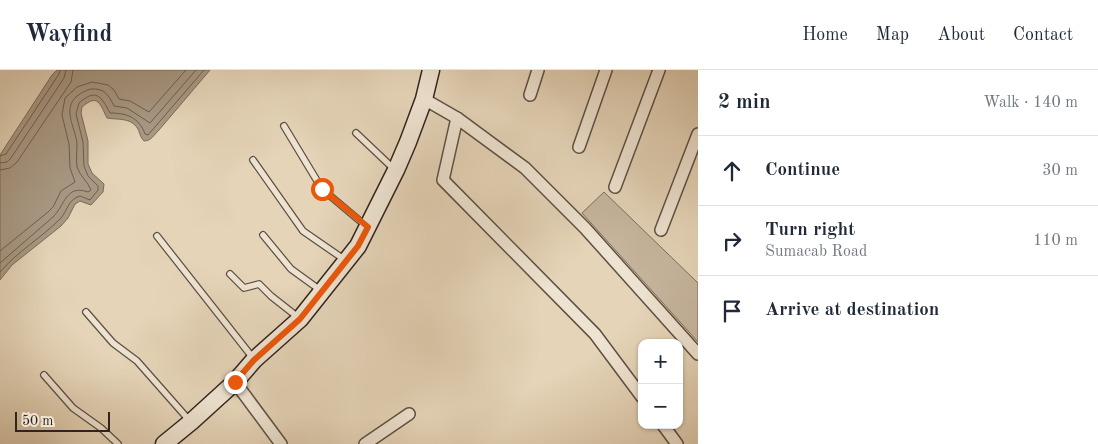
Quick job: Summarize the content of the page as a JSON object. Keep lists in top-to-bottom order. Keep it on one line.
{"scale_bar":"50 m","page":{"header":"Wayfind","nav":["Home","Map","About","Contact"],"heading":["2 min","Walk · 140 m"],"list":[["Continue","30 m"],["Turn right","Sumacab Road","110 m"],"Arrive at destination"],"map_buttons":["+","−"],"scale":"50 m"}}
